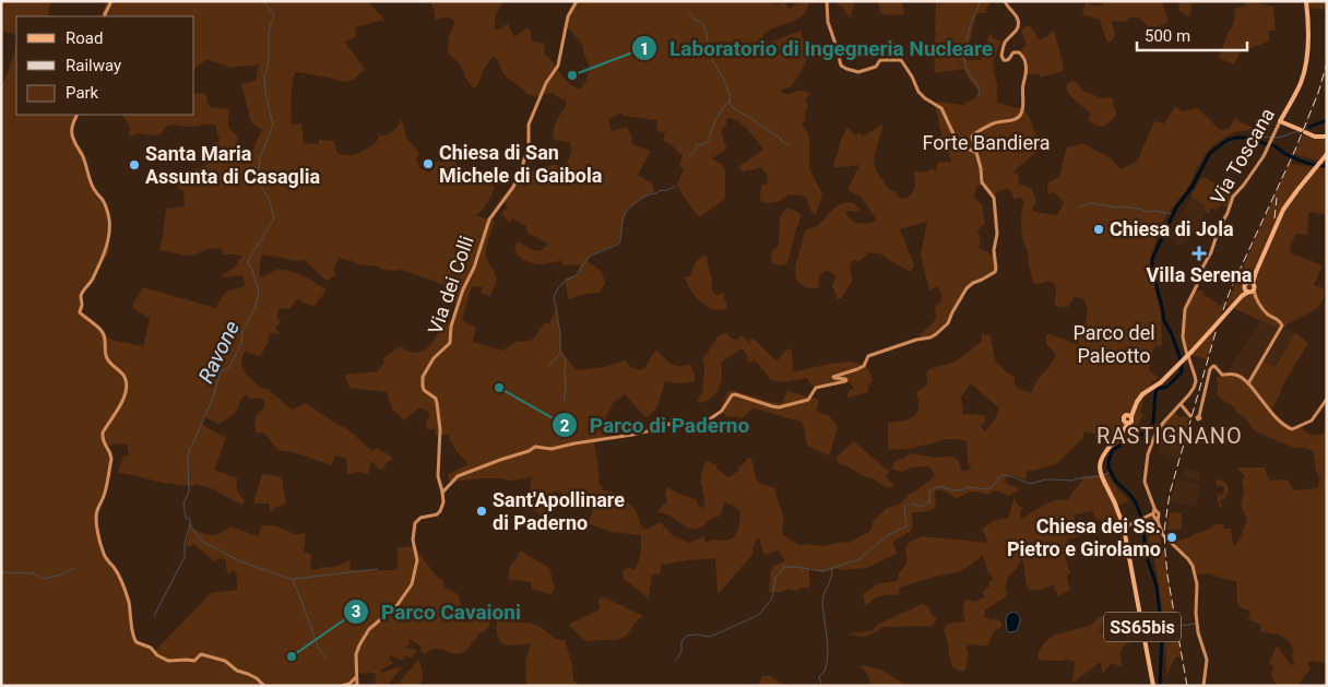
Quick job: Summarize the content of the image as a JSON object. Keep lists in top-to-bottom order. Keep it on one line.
{"streets":{"main road":["Via Toscana","SS65bis"],"street":["Via dei Colli"]},"crossings":[["Via Toscana","SS65bis"]],"districts":["RASTIGNANO"],"water":["Ravone"],"parks":["Forte Bandiera","Parco del Paleotto"],"places":{"other":["Laboratorio di Ingegneria Nucleare","Chiesa di San Michele di Gaibola","Santa Maria Assunta di Casaglia","Chiesa di Jola","Parco di Paderno","Sant'Apollinare di Paderno","Chiesa dei Ss. Pietro e Girolamo","Parco Cavaioni"],"health":["Villa Serena"]},"legend":["Road","Railway","Park"],"scale_bar":"500 m"}
